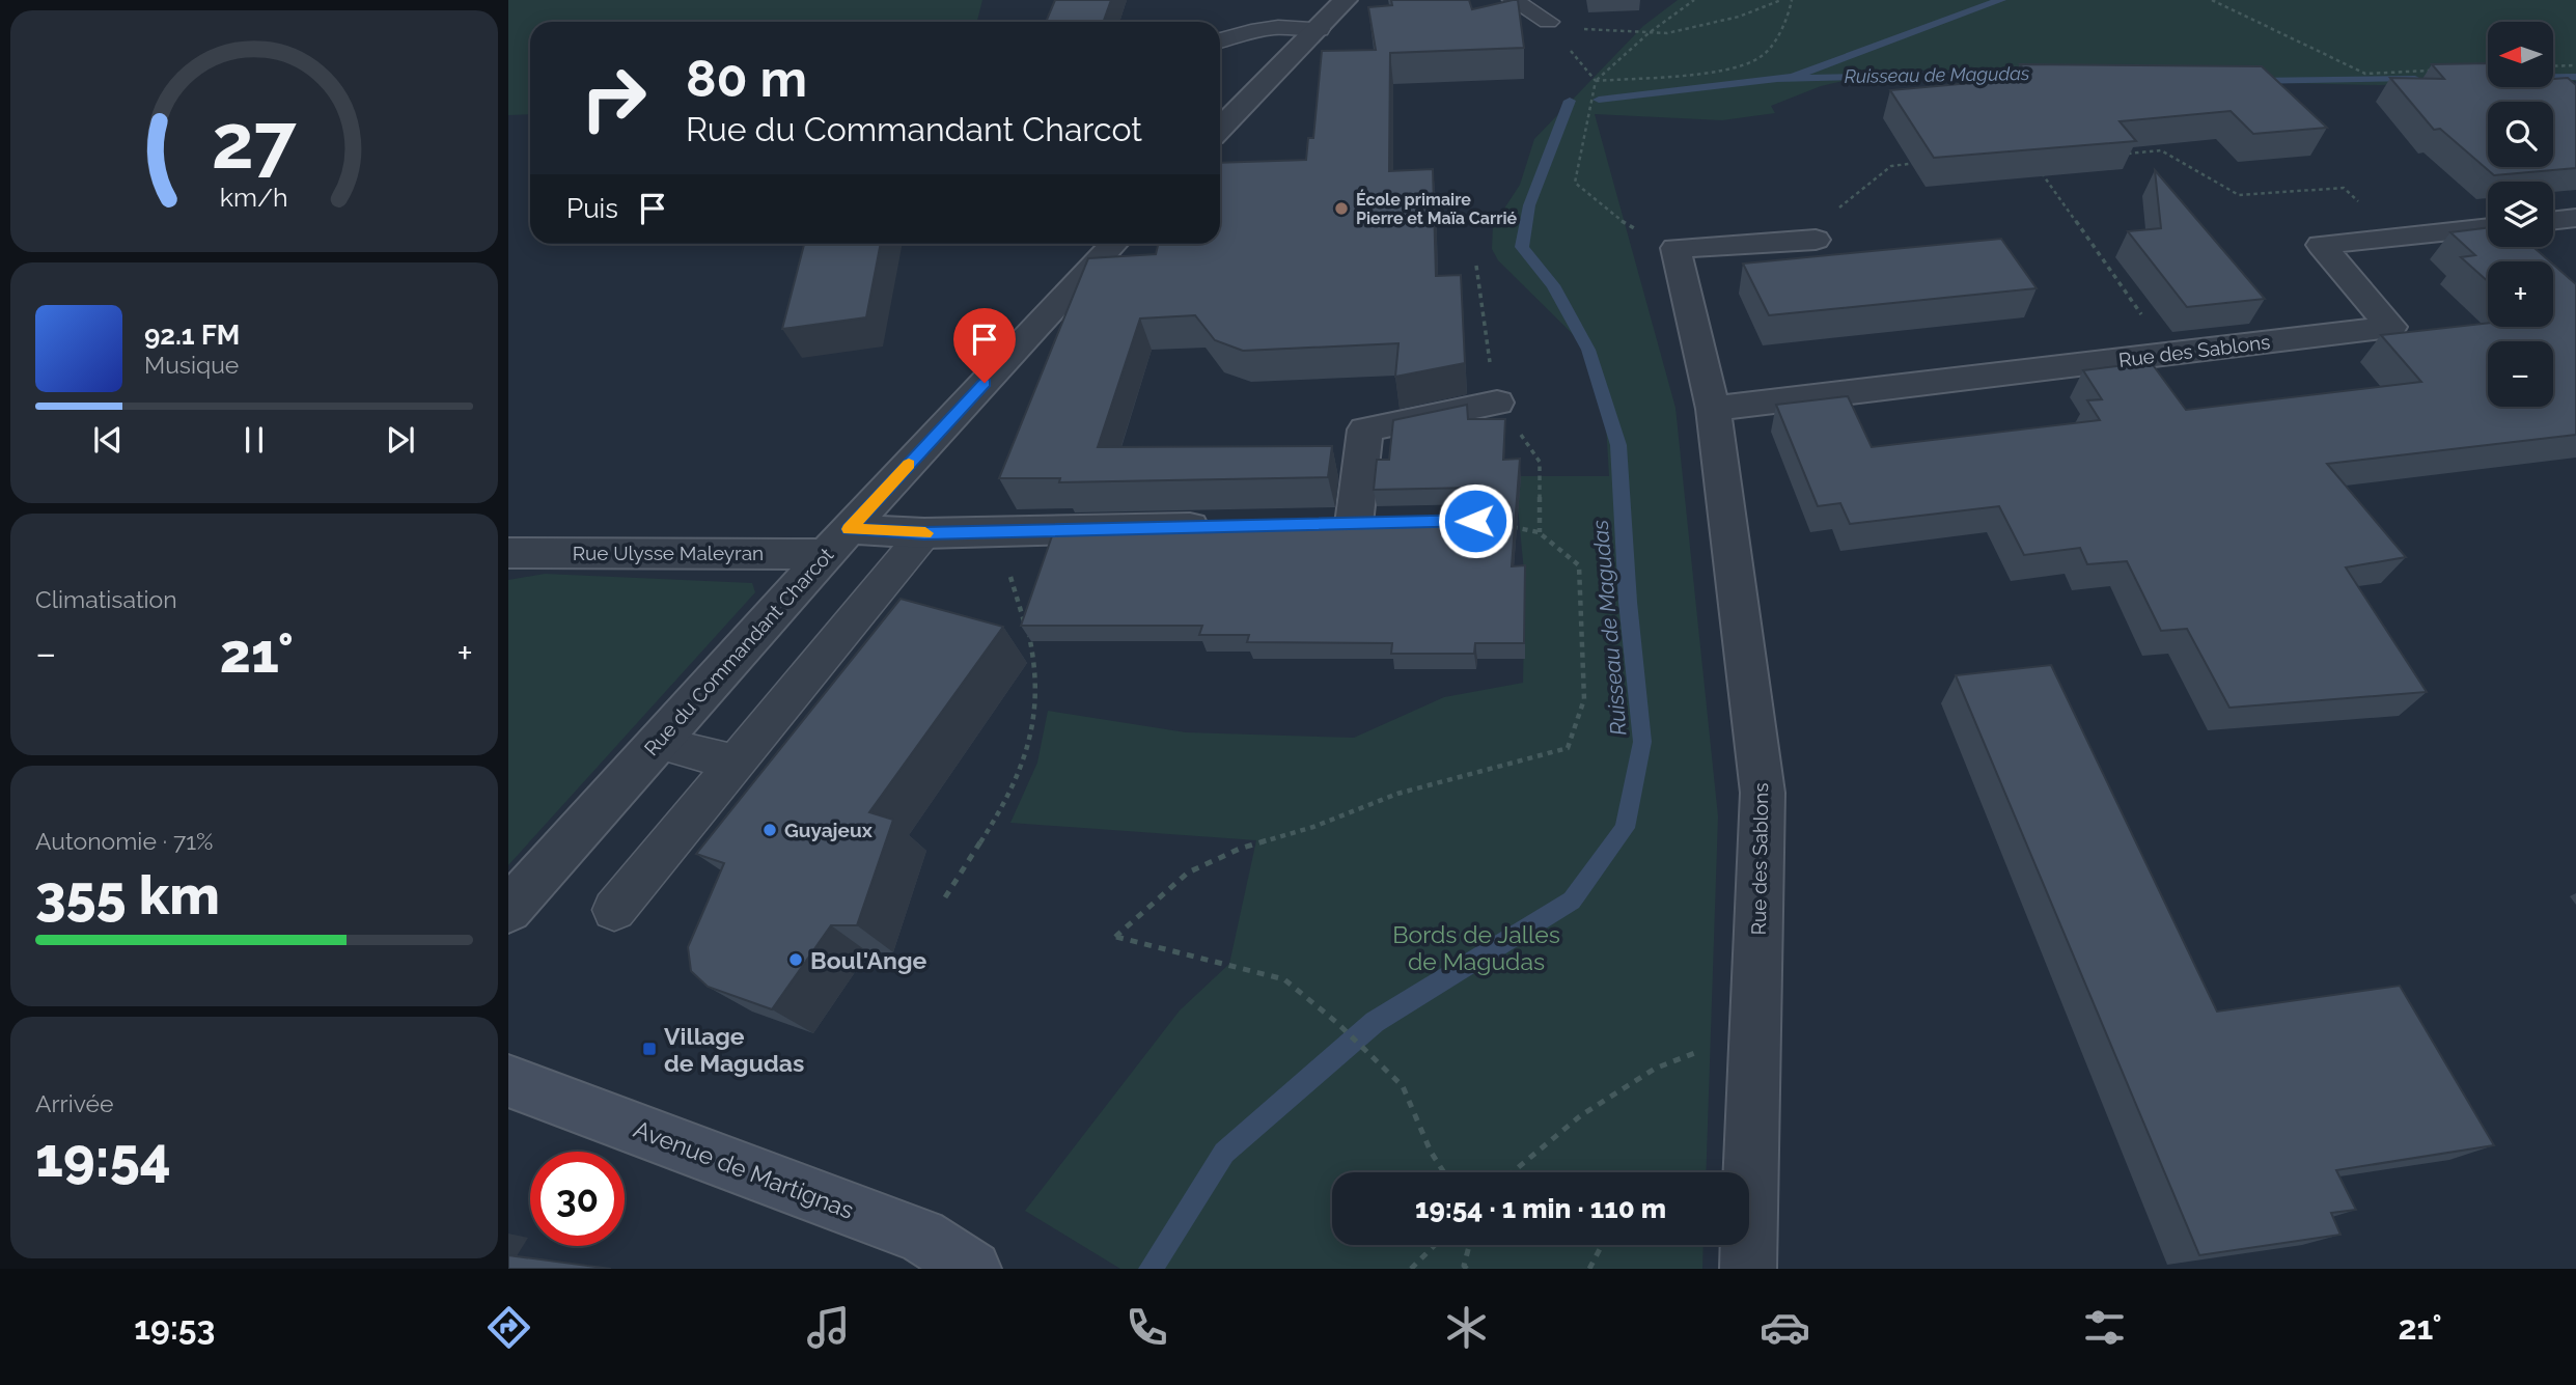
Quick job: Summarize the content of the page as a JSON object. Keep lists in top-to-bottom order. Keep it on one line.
{"streets":{"street":["Rue des Sablons","Rue Ulysse Maleyran","Rue du Commandant Charcot","Avenue de Martignas"]},"crossings":[["Rue Ulysse Maleyran","Rue du Commandant Charcot"]],"water":["Ruisseau de Magudas"],"parks":["Bords de Jalles de Magudas"],"places":{"other":["École primaire Pierre et Maïa Carrié","Guyajeux","Boul'Ange"],"transit":["Village de Magudas"]},"north":"left","page":{"map_buttons":["+","−"],"turn":["80 m","Rue du Commandant Charcot"],"then":"Puis","song":["92.1 FM","Musique"],"tile":["Climatisation",["Autonomie · 71%","355 km"],["Arrivée","19:54"]],"heat":["−","21°","+"],"limit":"30","trip":"19:54 · 1 min · 110 m","tabs":["19:53","21°"],"gauge":["27","km/h"]}}
